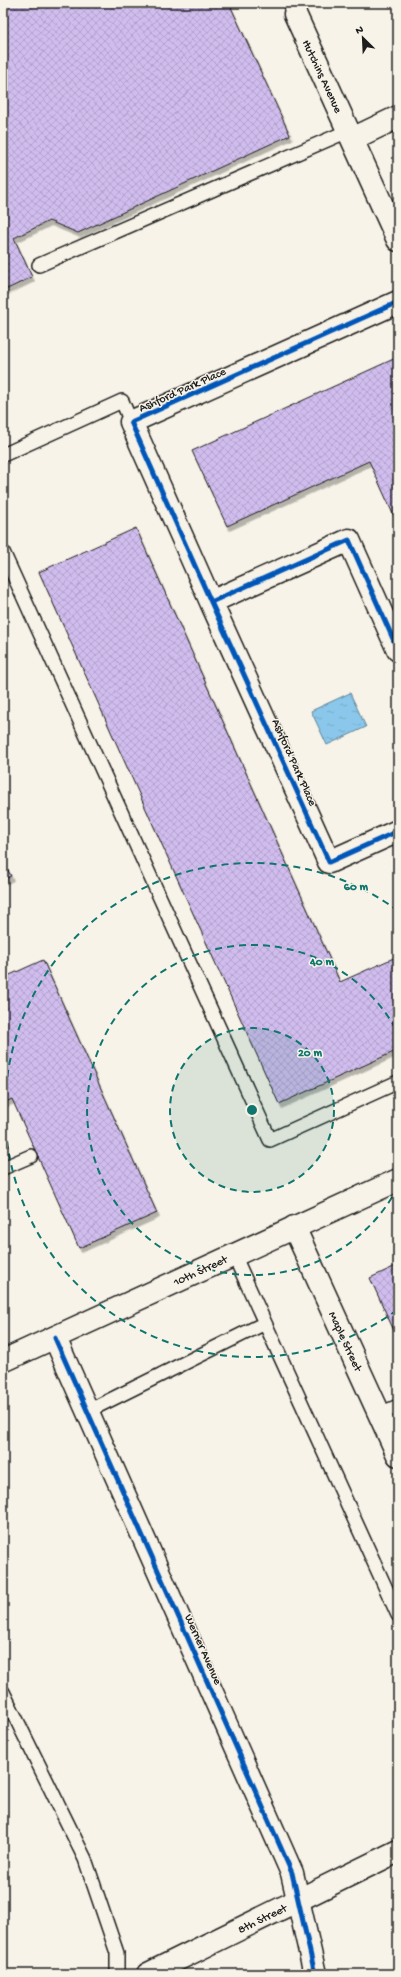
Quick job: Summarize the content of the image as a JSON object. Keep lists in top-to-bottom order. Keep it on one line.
{"streets":{"street":["Hutchins Avenue","Ashford Park Place","10th Street","Maple Street","Werner Avenue","8th Street"]},"crossings":[["10th Street","Maple Street"],["10th Street","Werner Avenue"],["Werner Avenue","8th Street"]],"north":"top left","rings":["60 m","40 m","20 m"]}
